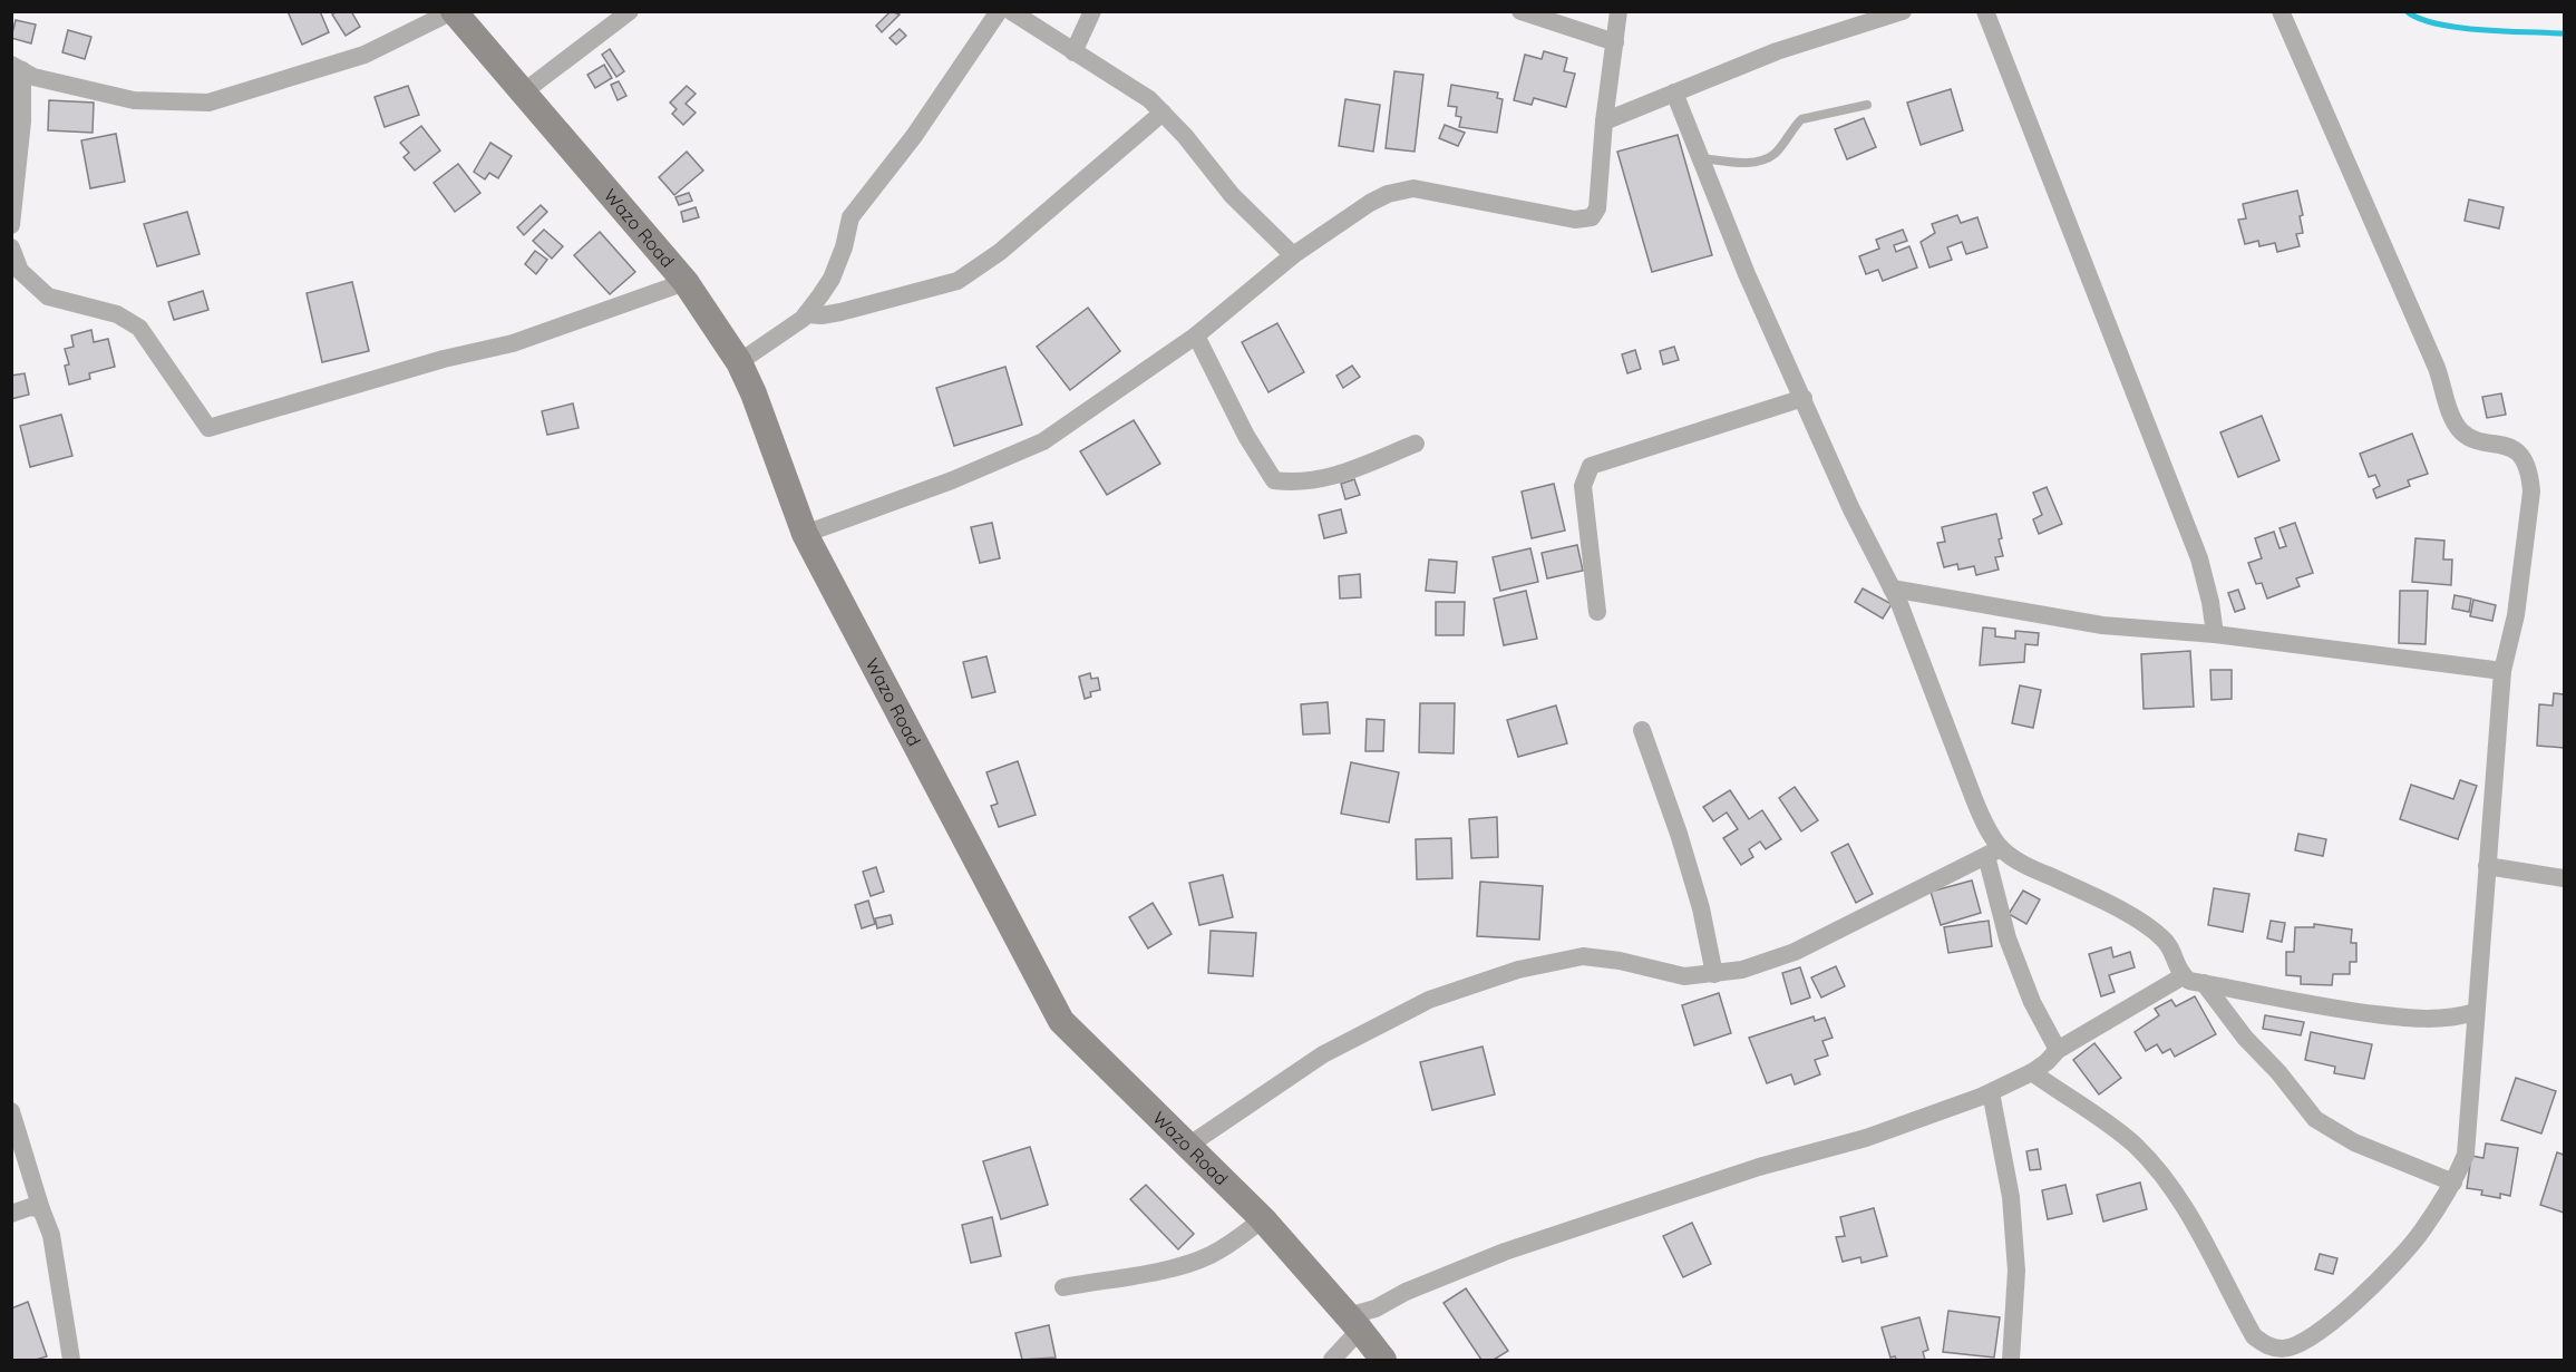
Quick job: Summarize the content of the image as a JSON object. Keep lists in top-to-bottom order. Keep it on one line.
{"streets":{"main road":["Wazo Road"]}}
